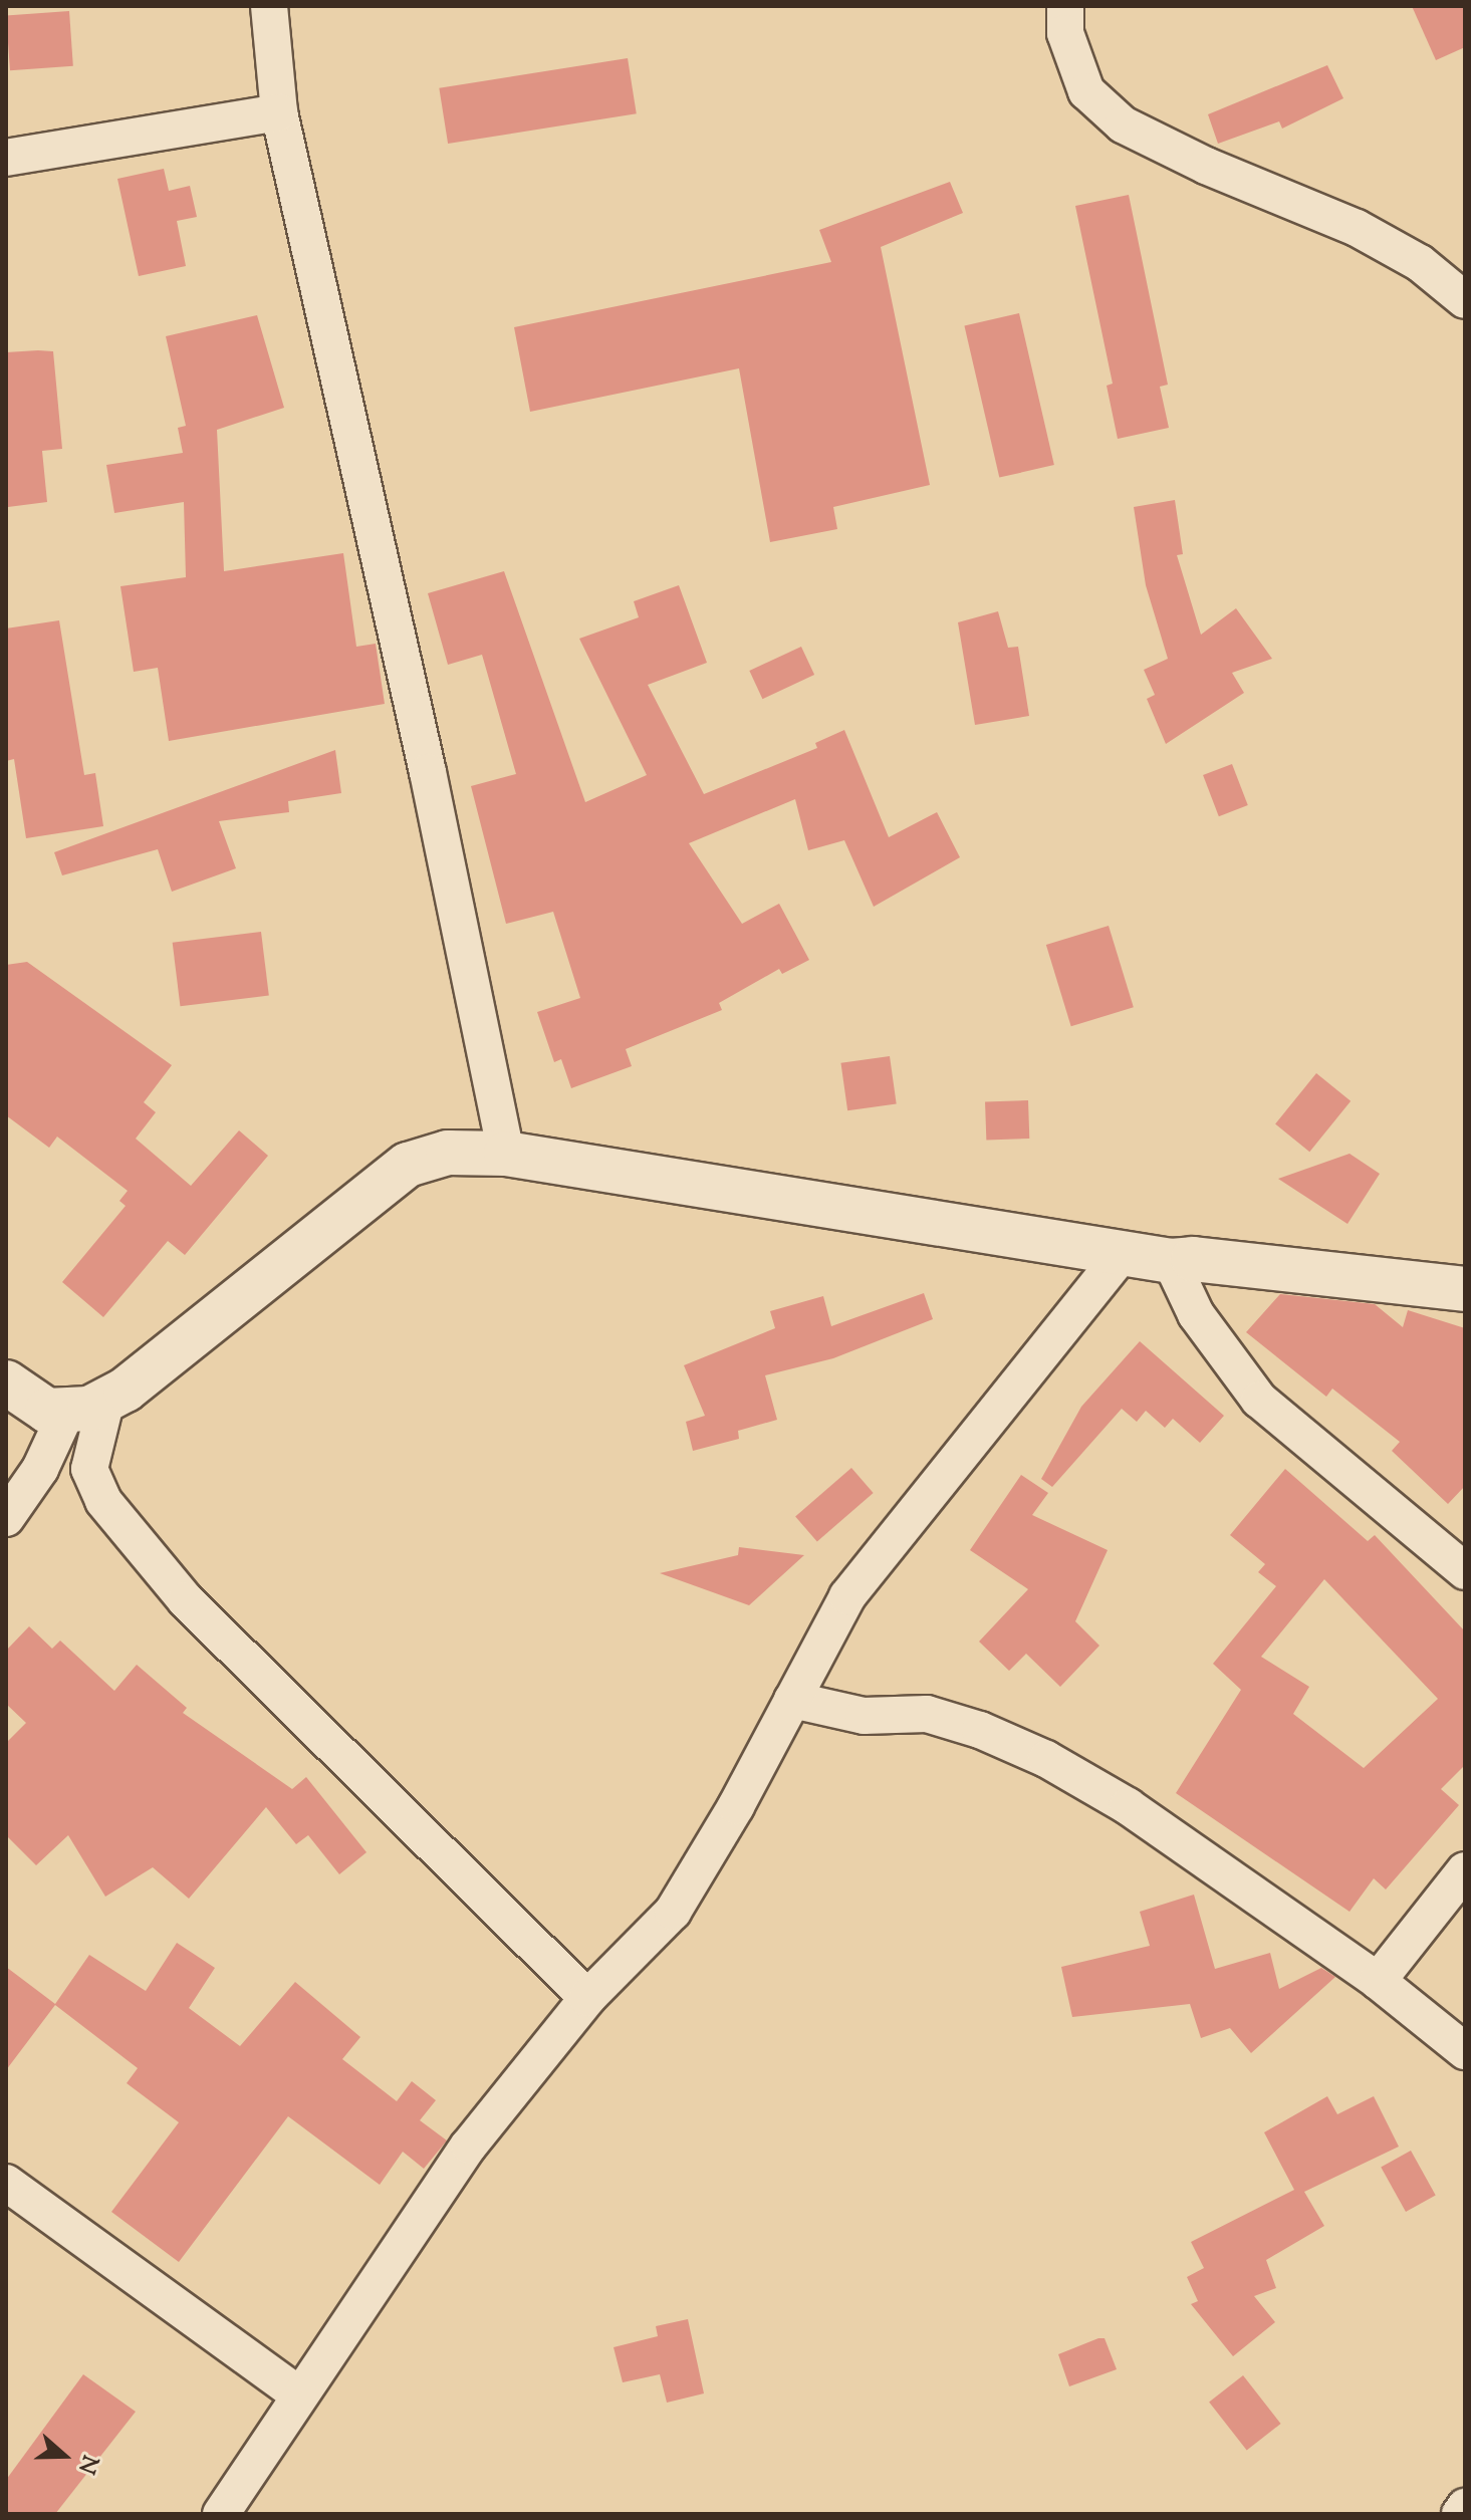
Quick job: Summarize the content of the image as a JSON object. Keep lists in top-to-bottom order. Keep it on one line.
{"north":"right"}
